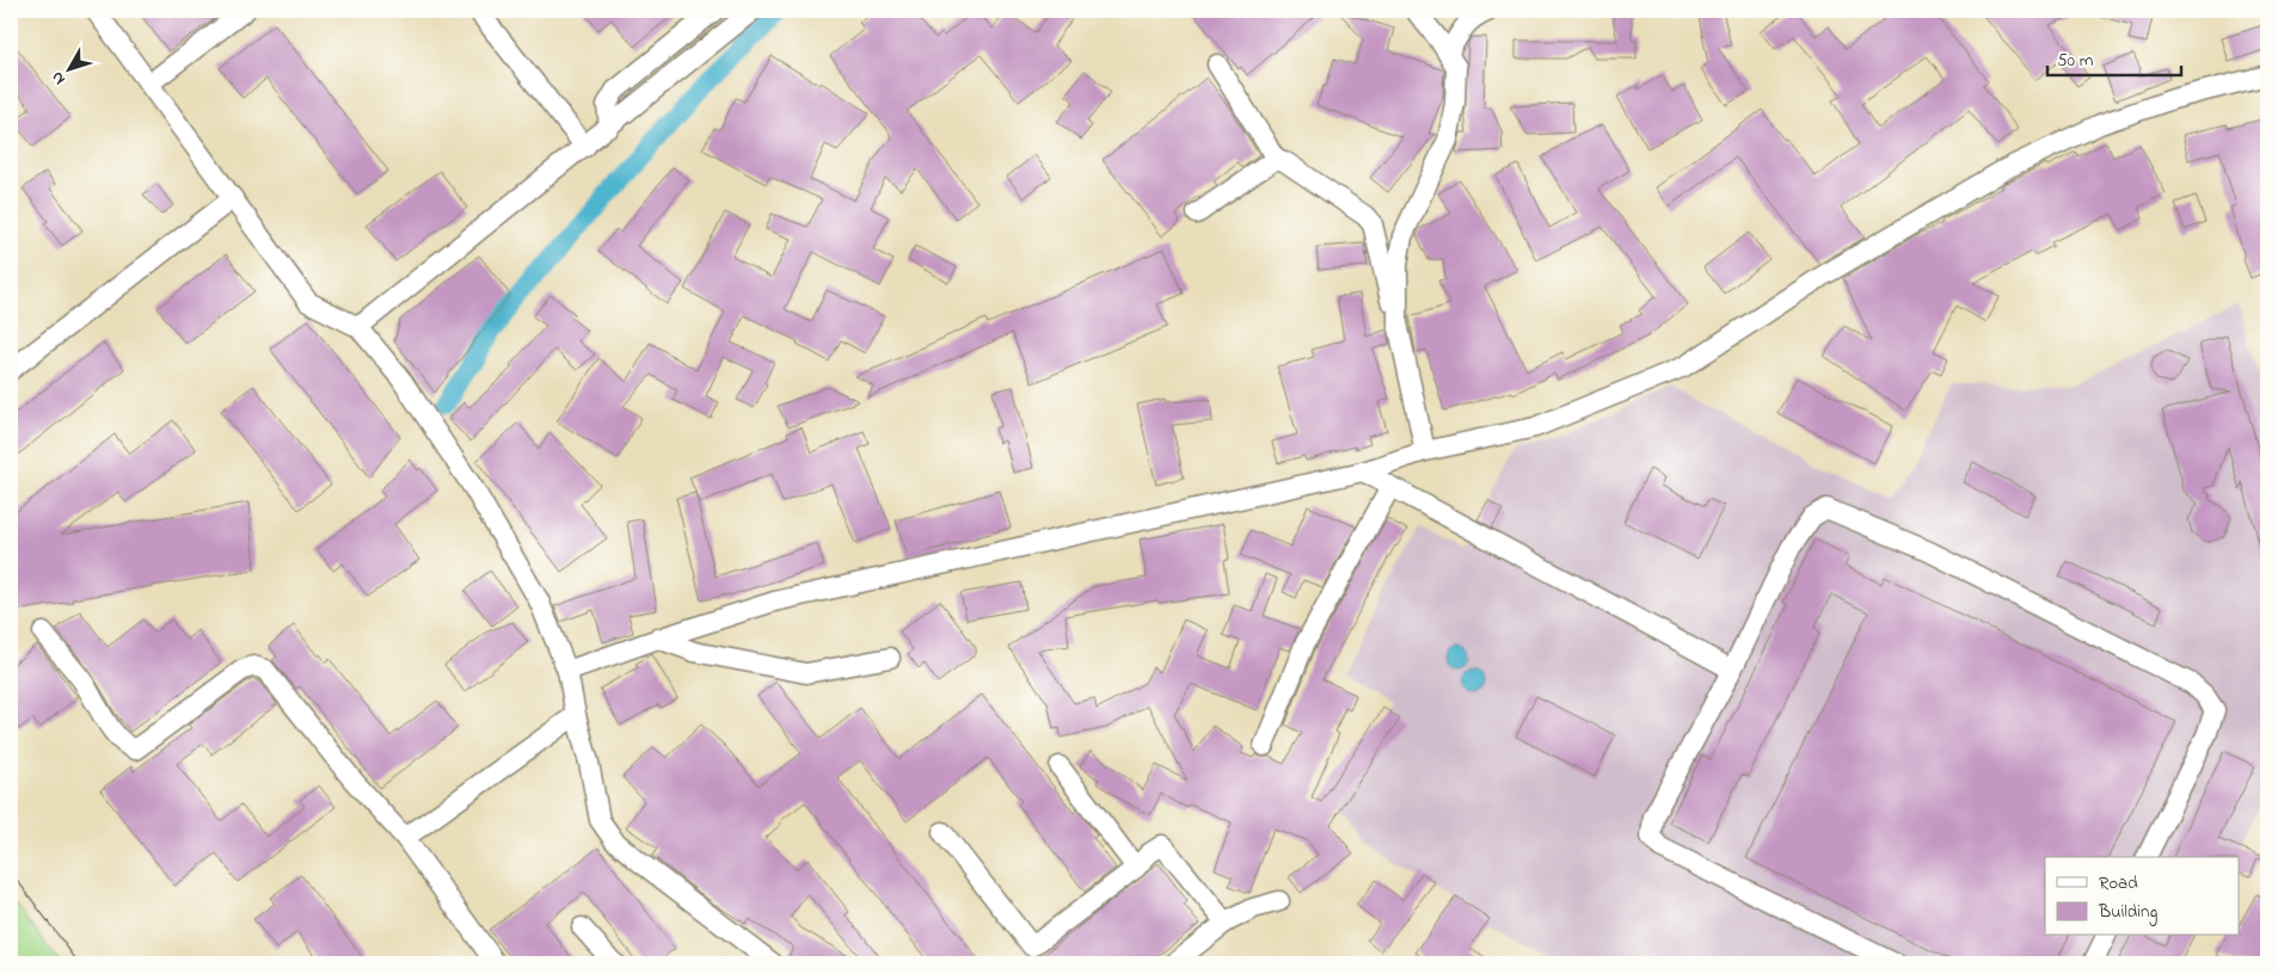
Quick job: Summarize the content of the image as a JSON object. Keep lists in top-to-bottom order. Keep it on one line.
{"legend":["Road","Building"],"scale_bar":"50 m","north":"bottom left"}
